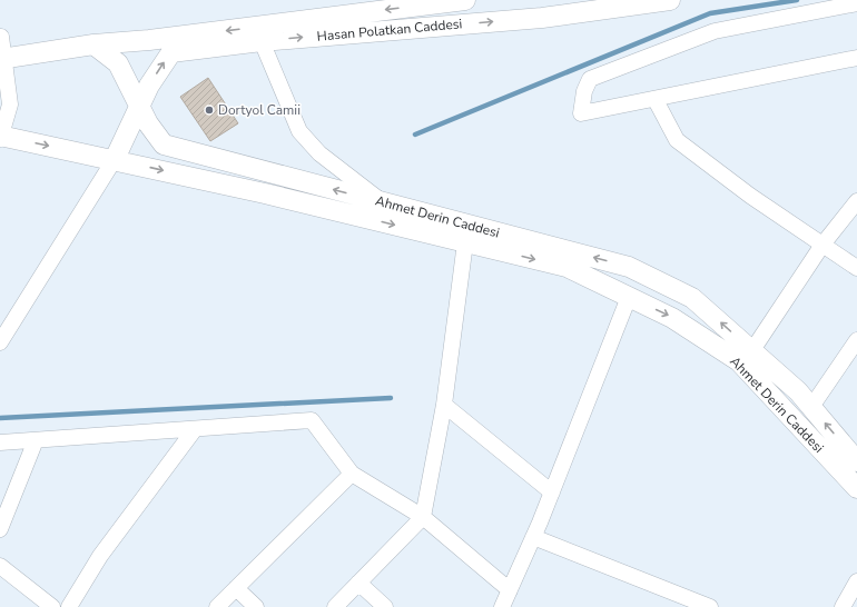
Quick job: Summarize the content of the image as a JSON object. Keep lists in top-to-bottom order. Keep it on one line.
{"streets":{"main road":["Hasan Polatkan Caddesi","Ahmet Derin Caddesi"]},"crossings":[["Hasan Polatkan Caddesi","Ahmet Derin Caddesi"]],"places":["Dortyol Camii"]}
